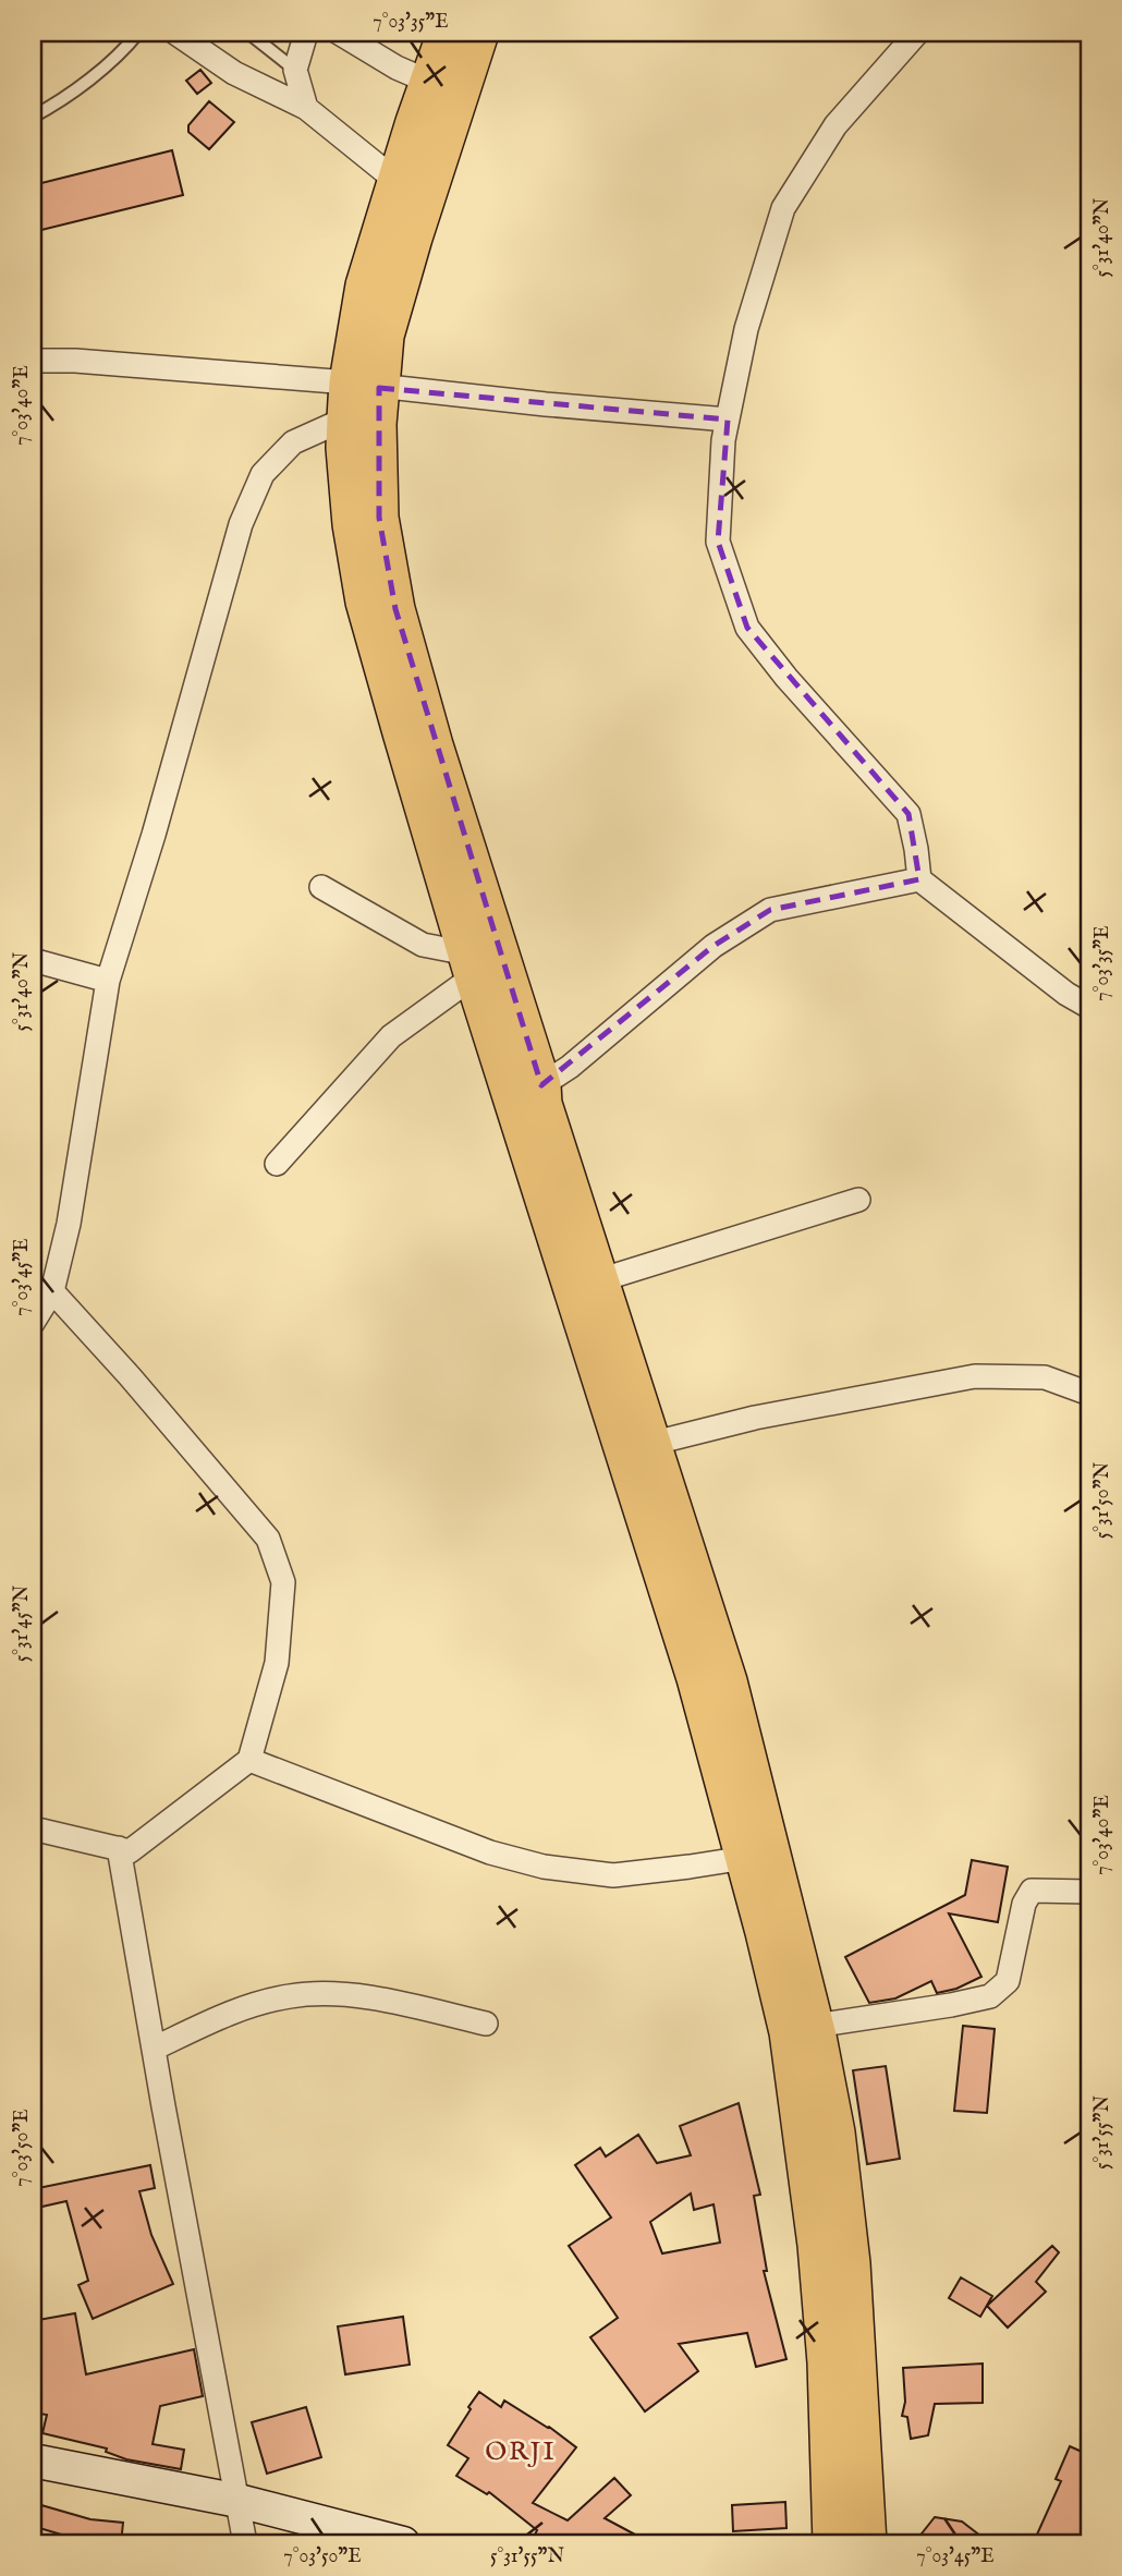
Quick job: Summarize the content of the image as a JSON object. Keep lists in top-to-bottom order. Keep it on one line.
{"districts":["ORJI"],"coordinates":["7°03'35\"E","5°31'40\"N","7°03'40\"E","7°03'45\"E","5°31'50\"N","5°31'45\"N","5°31'55\"N","7°03'50\"E"]}
